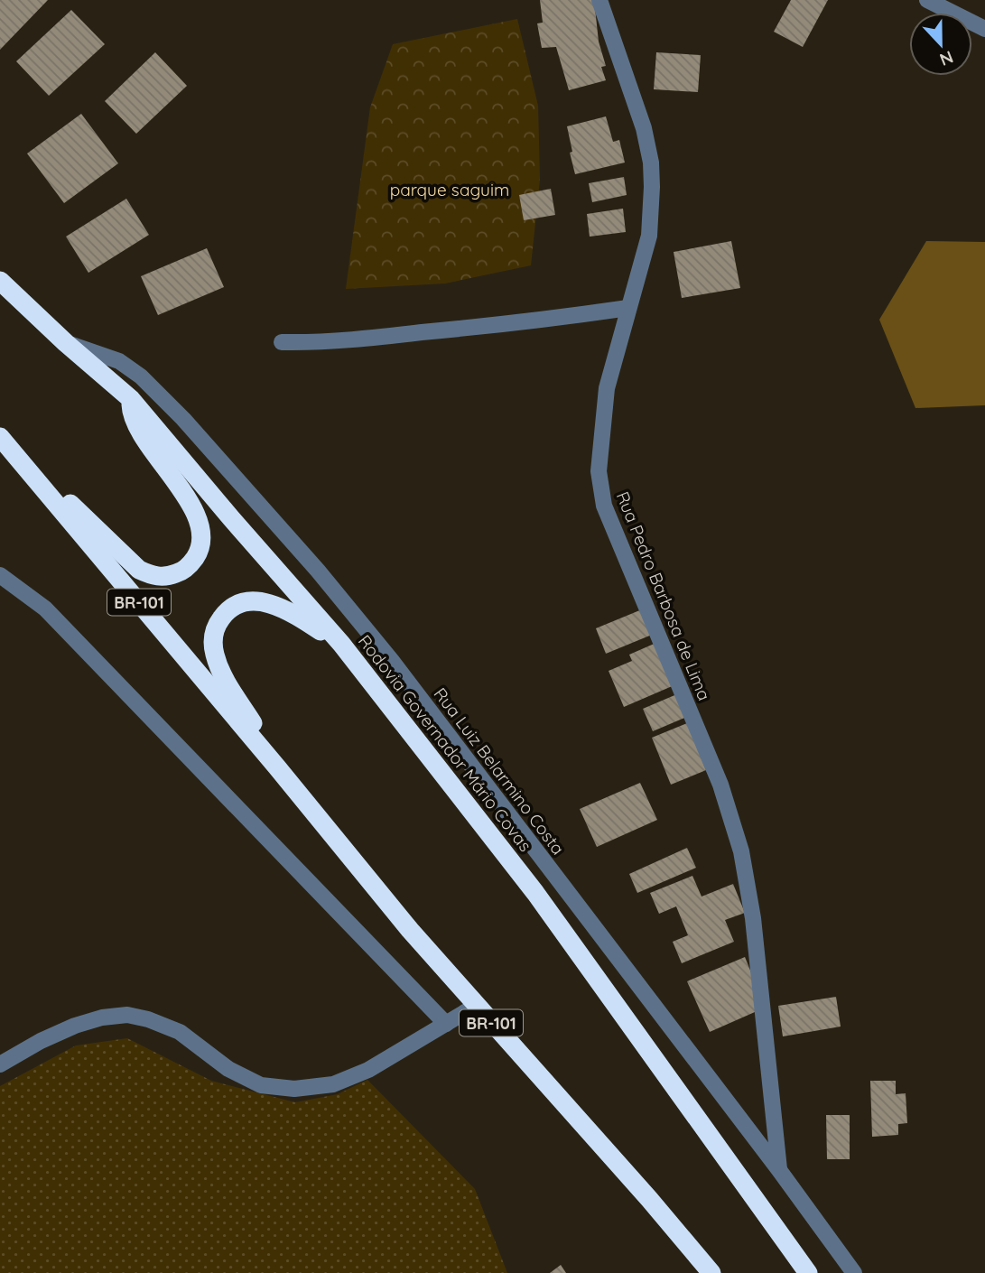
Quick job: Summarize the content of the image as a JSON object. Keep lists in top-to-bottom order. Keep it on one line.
{"streets":{"highway":["BR-101","Rodovia Governador Mário Covas"],"street":["Rua Pedro Barbosa de Lima","Rua Luiz Belarmino Costa"]},"crossings":[["Rua Pedro Barbosa de Lima","Rua Luiz Belarmino Costa"],["Rodovia Governador Mário Covas","Rua Luiz Belarmino Costa"]],"parks":["parque saguim"],"north":"bottom"}
